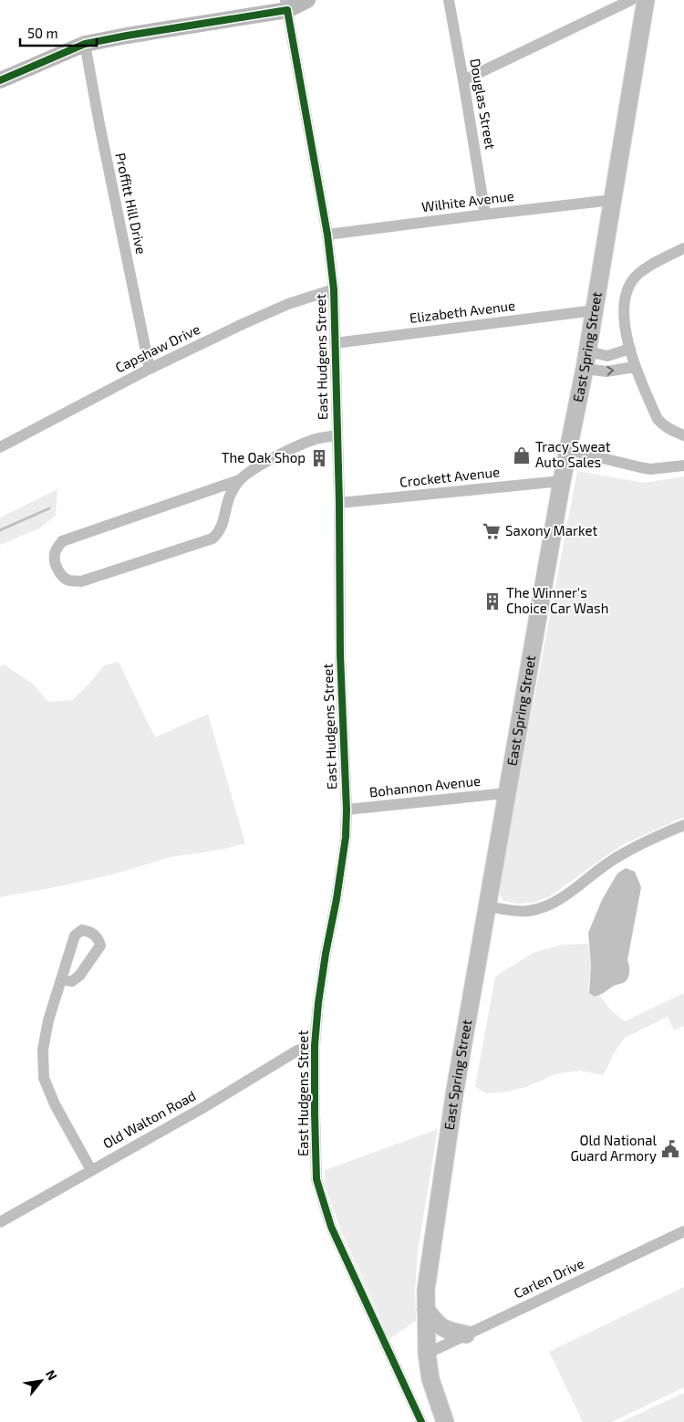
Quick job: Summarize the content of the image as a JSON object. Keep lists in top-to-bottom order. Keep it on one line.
{"streets":{"main road":["East Spring Street"],"street":["Douglas Street","Wilhite Avenue","Proffitt Hill Drive","Elizabeth Avenue","Capshaw Drive","East Hudgens Street","Crockett Avenue","Bohannon Avenue","Old Walton Road","Carlen Drive"]},"crossings":[["Douglas Street","Wilhite Avenue"],["Wilhite Avenue","East Spring Street"],["Wilhite Avenue","East Hudgens Street"],["Proffitt Hill Drive","Capshaw Drive"],["Elizabeth Avenue","East Spring Street"],["Elizabeth Avenue","East Hudgens Street"],["East Spring Street","Crockett Avenue"],["East Spring Street","Bohannon Avenue"],["East Spring Street","Carlen Drive"],["Capshaw Drive","East Hudgens Street"],["East Hudgens Street","Crockett Avenue"],["East Hudgens Street","Bohannon Avenue"],["East Hudgens Street","Old Walton Road"]],"places":{"shop":["Tracy Sweat Auto Sales"],"building":["The Oak Shop","The Winner's Choice Car Wash"],"supermarket":["Saxony Market"],"public building":["Old National Guard Armory"]},"scale_bar":"50 m","north":"top right"}
